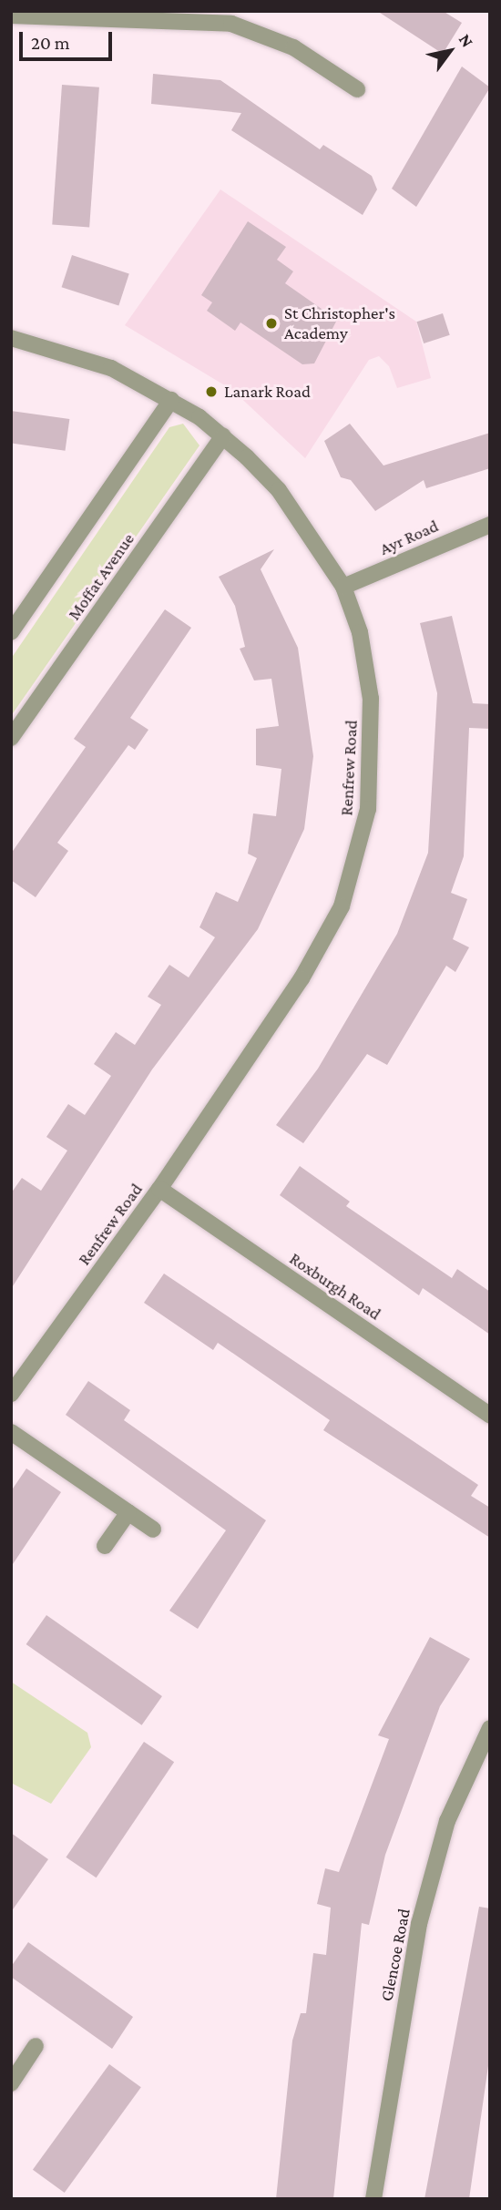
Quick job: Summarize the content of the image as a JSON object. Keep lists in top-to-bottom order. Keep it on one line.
{"streets":{"street":["Ayr Road","Moffat Avenue","Renfrew Road","Roxburgh Road","Glencoe Road"]},"crossings":[["Ayr Road","Renfrew Road"],["Moffat Avenue","Renfrew Road"],["Renfrew Road","Roxburgh Road"]],"places":["St Christopher's Academy","Lanark Road"],"scale_bar":"20 m","north":"top right"}
